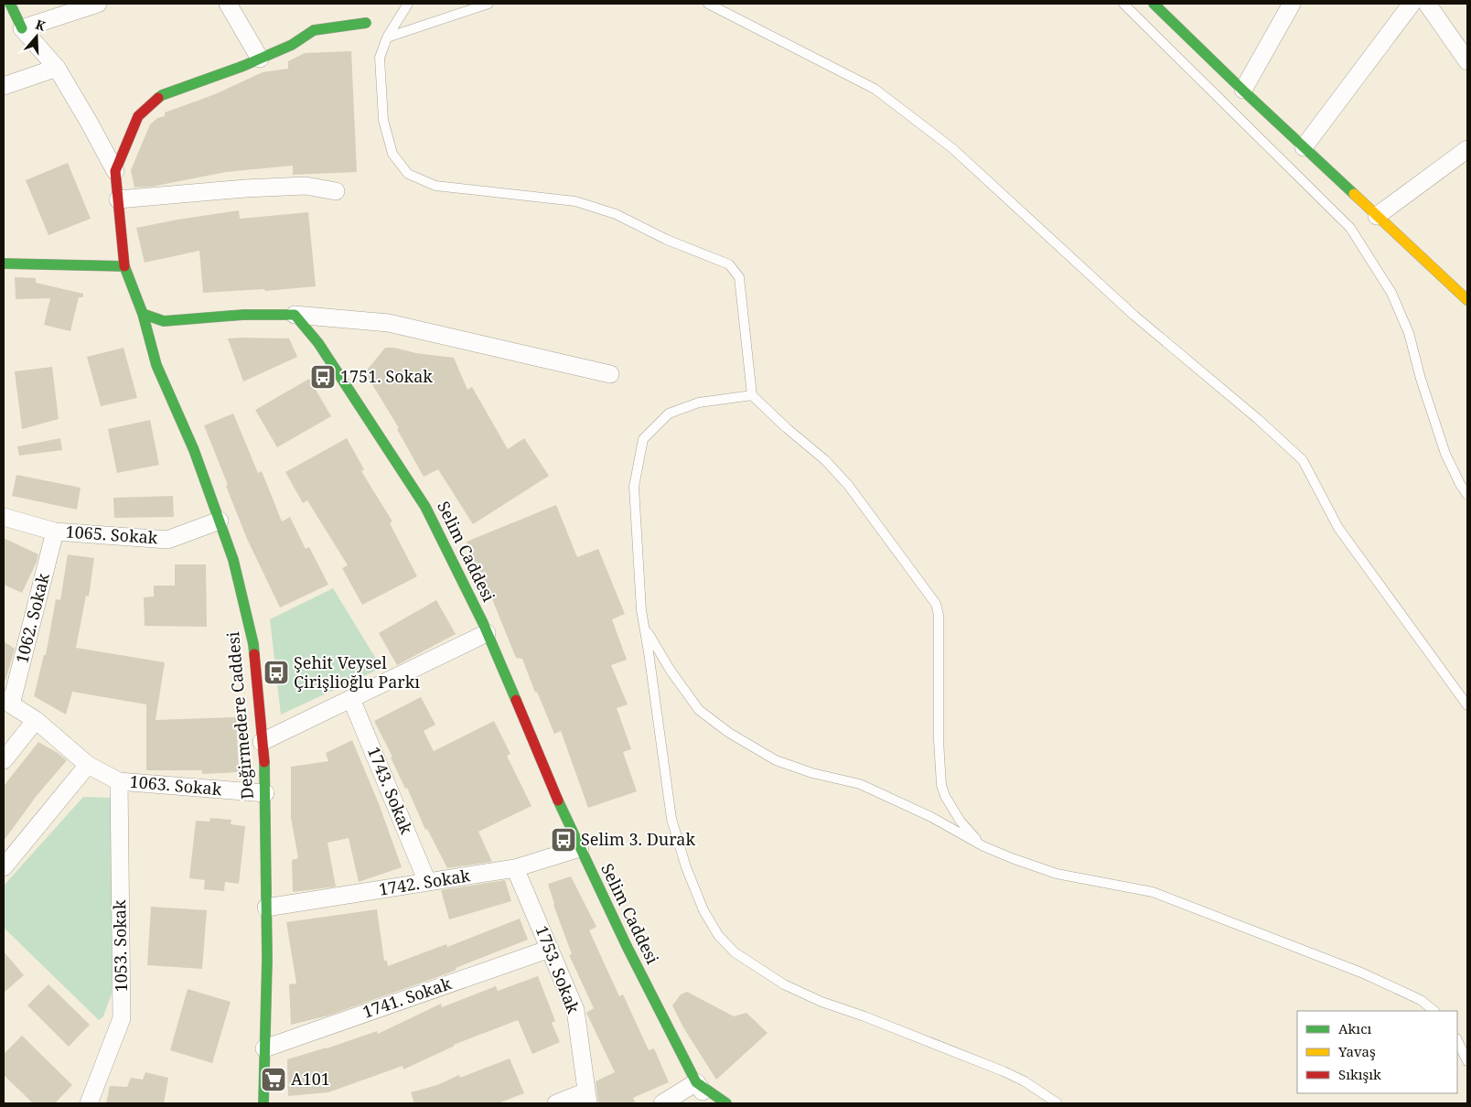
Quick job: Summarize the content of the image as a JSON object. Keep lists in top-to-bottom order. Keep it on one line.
{"streets":{"street":["1065. Sokak","Selim Caddesi","1062. Sokak","Değirmedere Caddesi","1063. Sokak","1743. Sokak","1742. Sokak","1053. Sokak","1753. Sokak","1741. Sokak"]},"crossings":[["1065. Sokak","1062. Sokak"],["1065. Sokak","Değirmedere Caddesi"],["Selim Caddesi","1742. Sokak"],["1062. Sokak","1063. Sokak"],["Değirmedere Caddesi","1063. Sokak"],["Değirmedere Caddesi","1742. Sokak"],["Değirmedere Caddesi","1741. Sokak"],["1063. Sokak","1053. Sokak"],["1743. Sokak","1742. Sokak"],["1742. Sokak","1753. Sokak"],["1753. Sokak","1741. Sokak"]],"places":{"bus stop":["1751. Sokak","Şehit Veysel Çirişlioğlu Parkı","Selim 3. Durak"],"supermarket":["A101"]},"legend":["Akıcı","Yavaş","Sıkışık"],"north":"top"}
